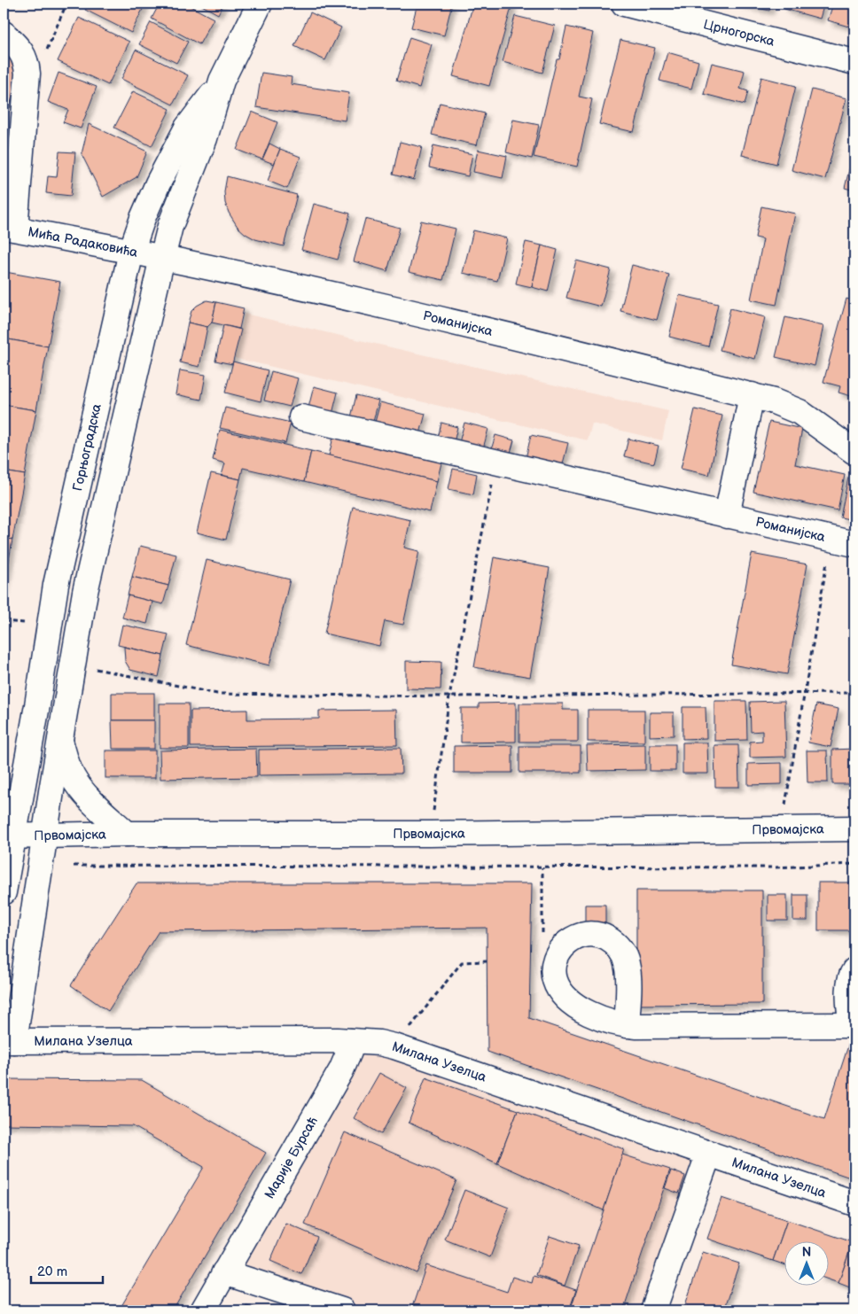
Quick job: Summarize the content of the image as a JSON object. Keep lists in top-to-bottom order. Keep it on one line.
{"streets":{"street":["Црногорска","Мића Радаковића","Романијска","Горњоградска","Првомајска","Милана Узелца","Марије Бурсаћ"]},"crossings":[["Мића Радаковића","Романијска"],["Мића Радаковића","Горњоградска"],["Романијска","Горњоградска"],["Горњоградска","Првомајска"],["Горњоградска","Милана Узелца"],["Милана Узелца","Марије Бурсаћ"]],"scale_bar":"20 m","north":"top"}
